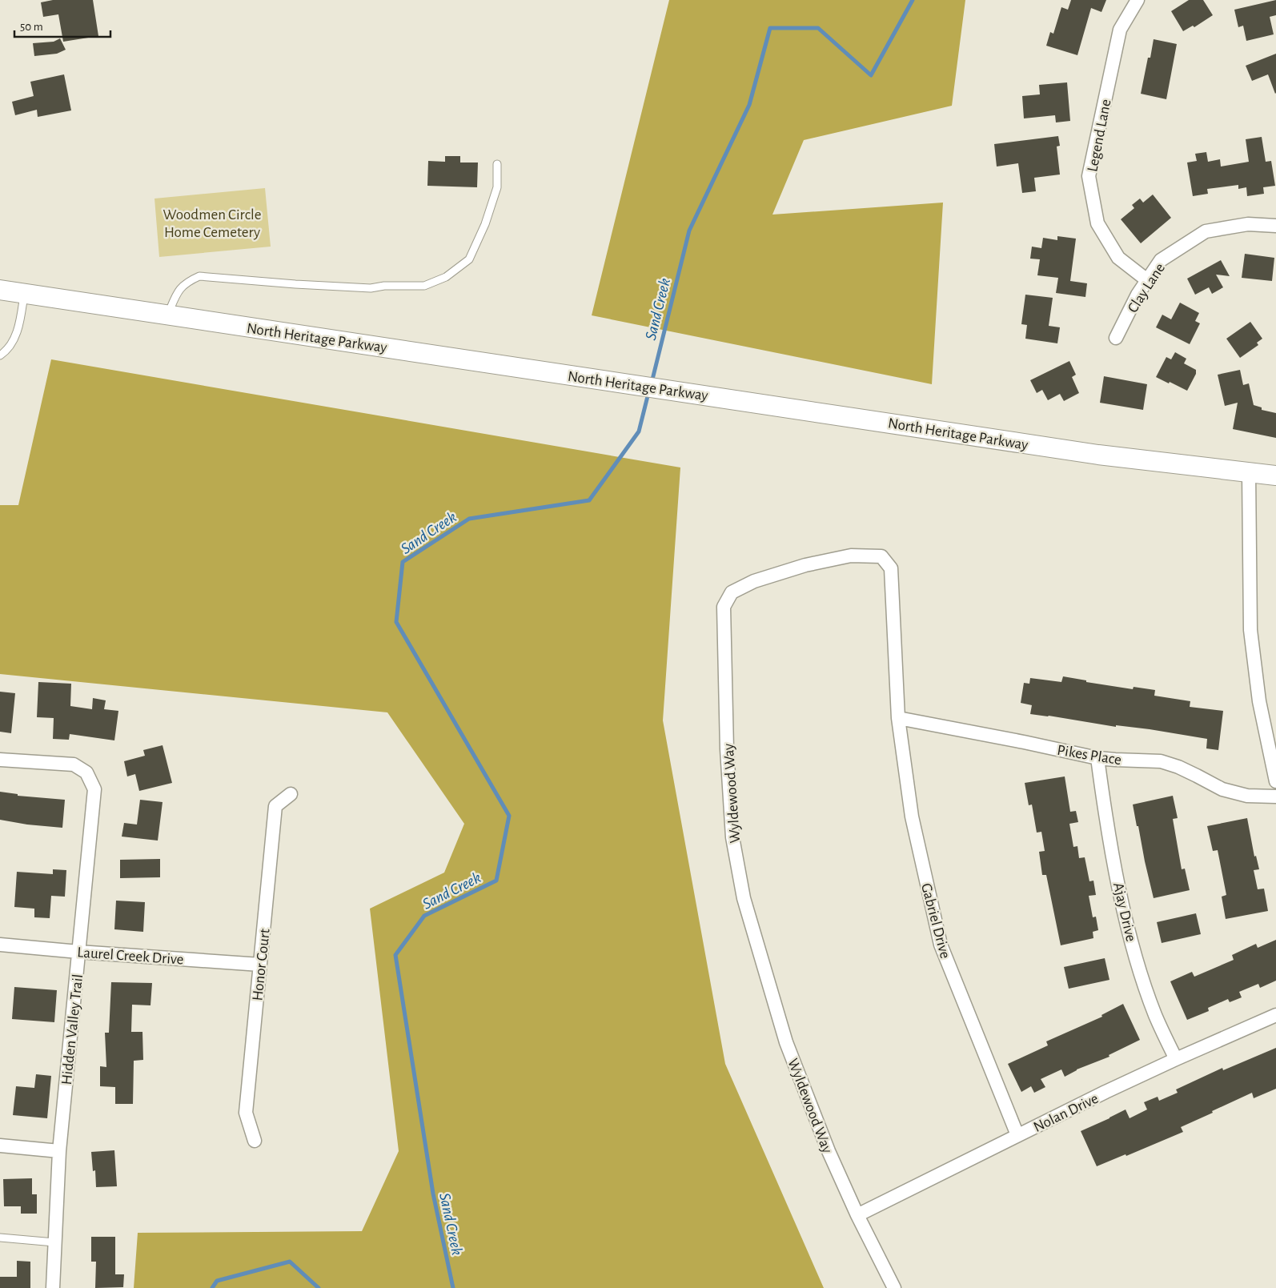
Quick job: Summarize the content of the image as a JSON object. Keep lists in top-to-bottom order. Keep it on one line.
{"streets":{"main road":["North Heritage Parkway"],"street":["Legend Lane","Clay Lane","Pikes Place","Wyldewood Way","Ajay Drive","Gabriel Drive","Laurel Creek Drive","Honor Court","Hidden Valley Trail","Nolan Drive"]},"crossings":[["Legend Lane","Clay Lane"],["Pikes Place","Wyldewood Way"],["Pikes Place","Ajay Drive"],["Pikes Place","Gabriel Drive"],["Wyldewood Way","Gabriel Drive"],["Wyldewood Way","Nolan Drive"],["Ajay Drive","Nolan Drive"],["Gabriel Drive","Nolan Drive"],["Laurel Creek Drive","Honor Court"],["Laurel Creek Drive","Hidden Valley Trail"]],"water":["Sand Creek"],"parks":["Woodmen Circle Home Cemetery"],"scale_bar":"50 m"}
